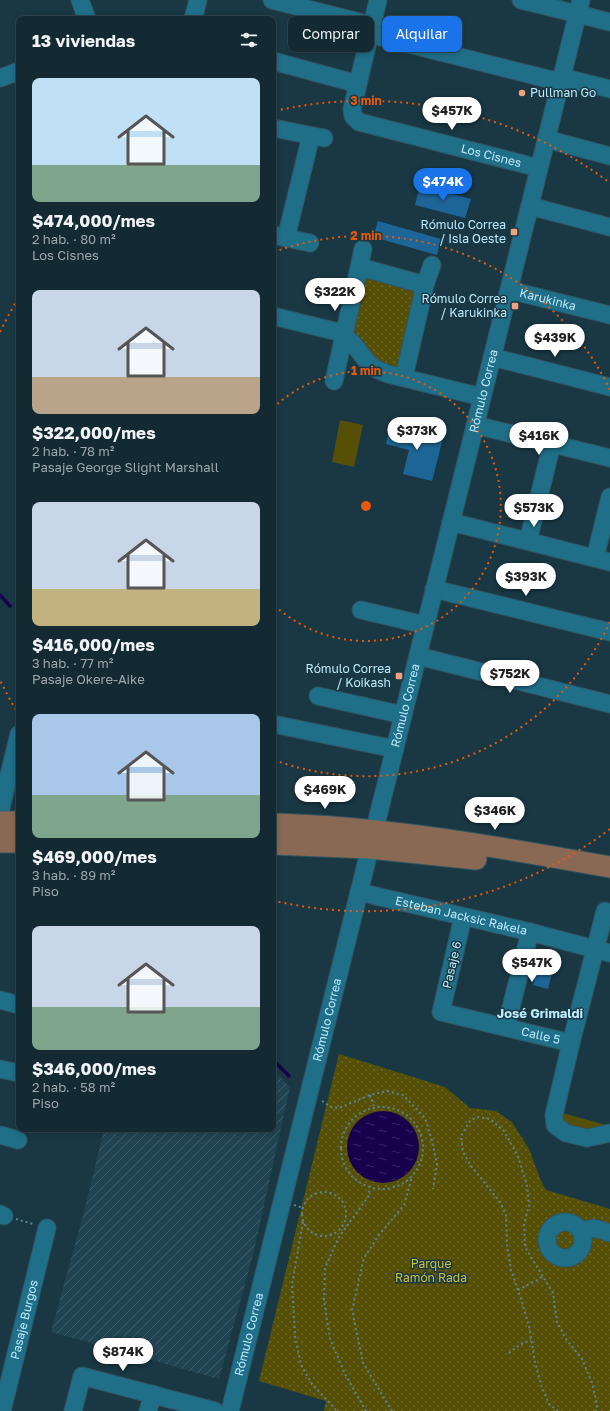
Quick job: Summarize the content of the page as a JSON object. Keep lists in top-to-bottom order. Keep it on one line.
{"streets":{"street":["Los Cisnes","Karukinka","Rómulo Correa","Esteban Jacksic Rakela","Pasaje 6","Calle 5","Pasaje Burgos"]},"crossings":[["Los Cisnes","Rómulo Correa"],["Karukinka","Rómulo Correa"],["Rómulo Correa","Esteban Jacksic Rakela"],["Esteban Jacksic Rakela","Pasaje 6"],["Pasaje 6","Calle 5"]],"districts":["José Grimaldi"],"parks":["Parque Ramón Rada"],"places":{"other":["Pullman Go"],"transit":["Rómulo Correa / Isla Oeste","Rómulo Correa / Karukinka","Rómulo Correa / Koikash"]},"page":{"chip":["Comprar","Alquilar"],"heading":"13 viviendas","list":[{"name":"$474,000/mes","note":"2 hab. · 80 m² · Los Cisnes"},{"name":"$322,000/mes","note":"2 hab. · 78 m² · Pasaje George Slight Marshall"},{"name":"$416,000/mes","note":"3 hab. · 77 m² · Pasaje Okere-Aike"},{"name":"$469,000/mes","note":"3 hab. · 89 m² · Piso"},{"name":"$346,000/mes","note":"2 hab. · 58 m² · Piso"}],"price":["$457K","$474K","$322K","$439K","$373K","$416K","$573K","$393K","$752K","$469K","$346K","$547K","$874K"]},"rings":["3 min","2 min","1 min"]}
